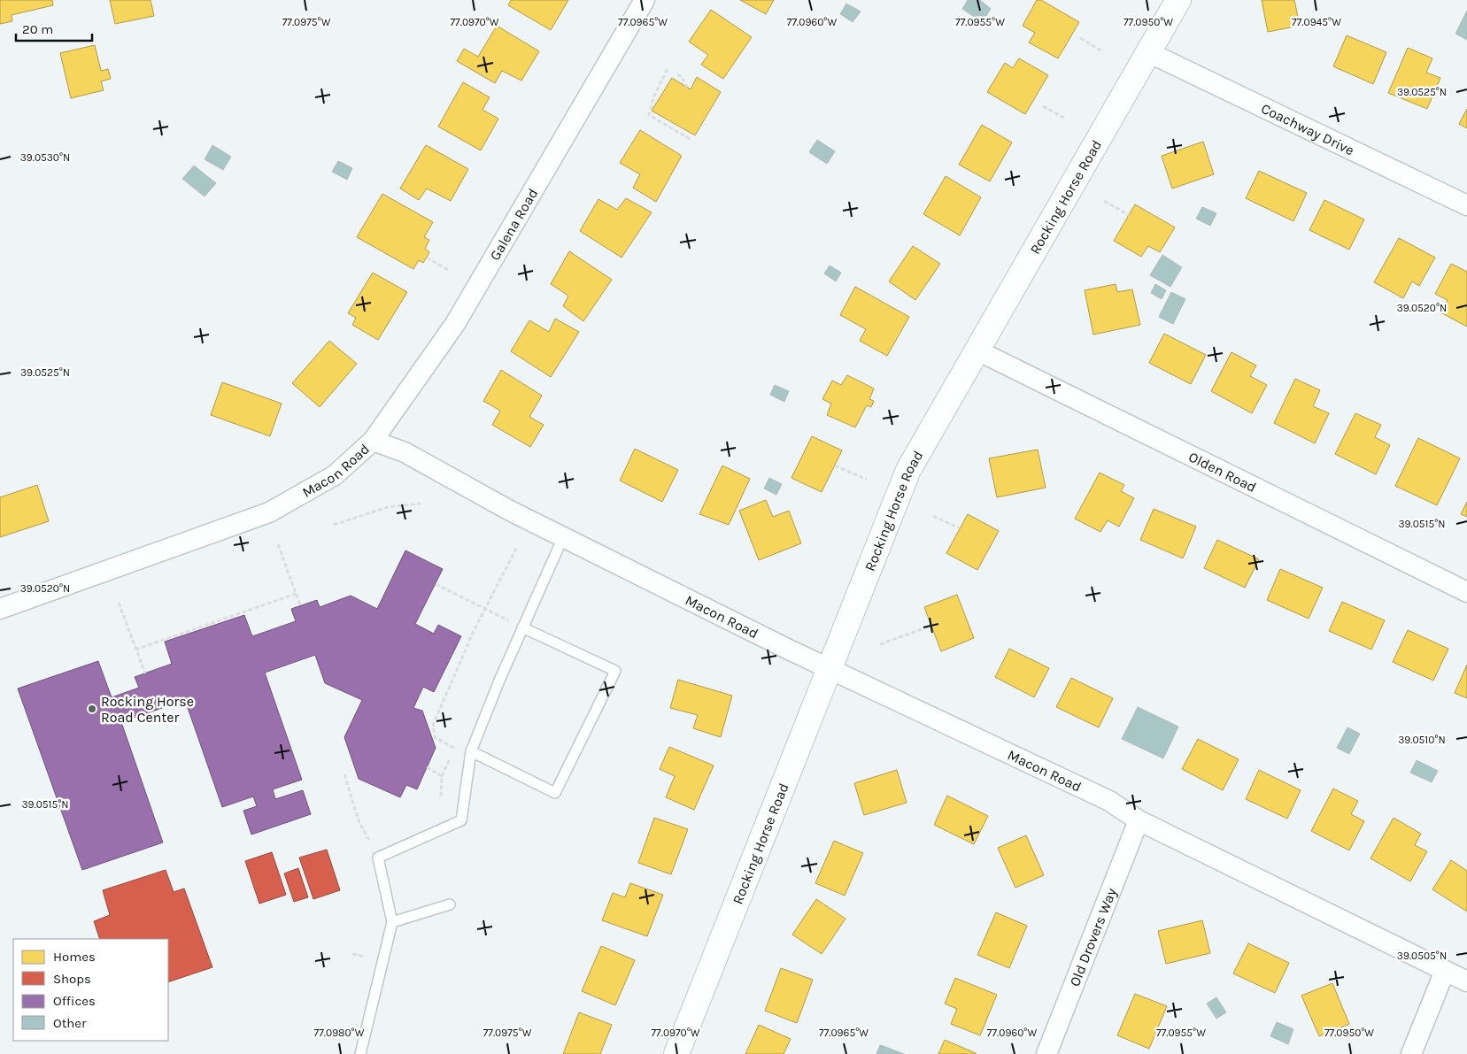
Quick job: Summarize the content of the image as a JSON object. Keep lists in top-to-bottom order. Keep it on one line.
{"streets":{"street":["Coachway Drive","Rocking Horse Road","Galena Road","Macon Road","Olden Road","Old Drovers Way"]},"crossings":[["Coachway Drive","Rocking Horse Road"],["Rocking Horse Road","Macon Road"],["Rocking Horse Road","Olden Road"],["Galena Road","Macon Road"],["Macon Road","Old Drovers Way"]],"places":["Rocking Horse Road Center"],"legend":["Homes","Shops","Offices","Other"],"scale_bar":"20 m","coordinates":["77.0975°W","77.0970°W","77.0965°W","77.0960°W","77.0955°W","77.0950°W","77.0945°W","39.0525°N","39.0530°N","39.0520°N","39.0515°N","39.0510°N","39.0505°N","77.0980°W"]}
